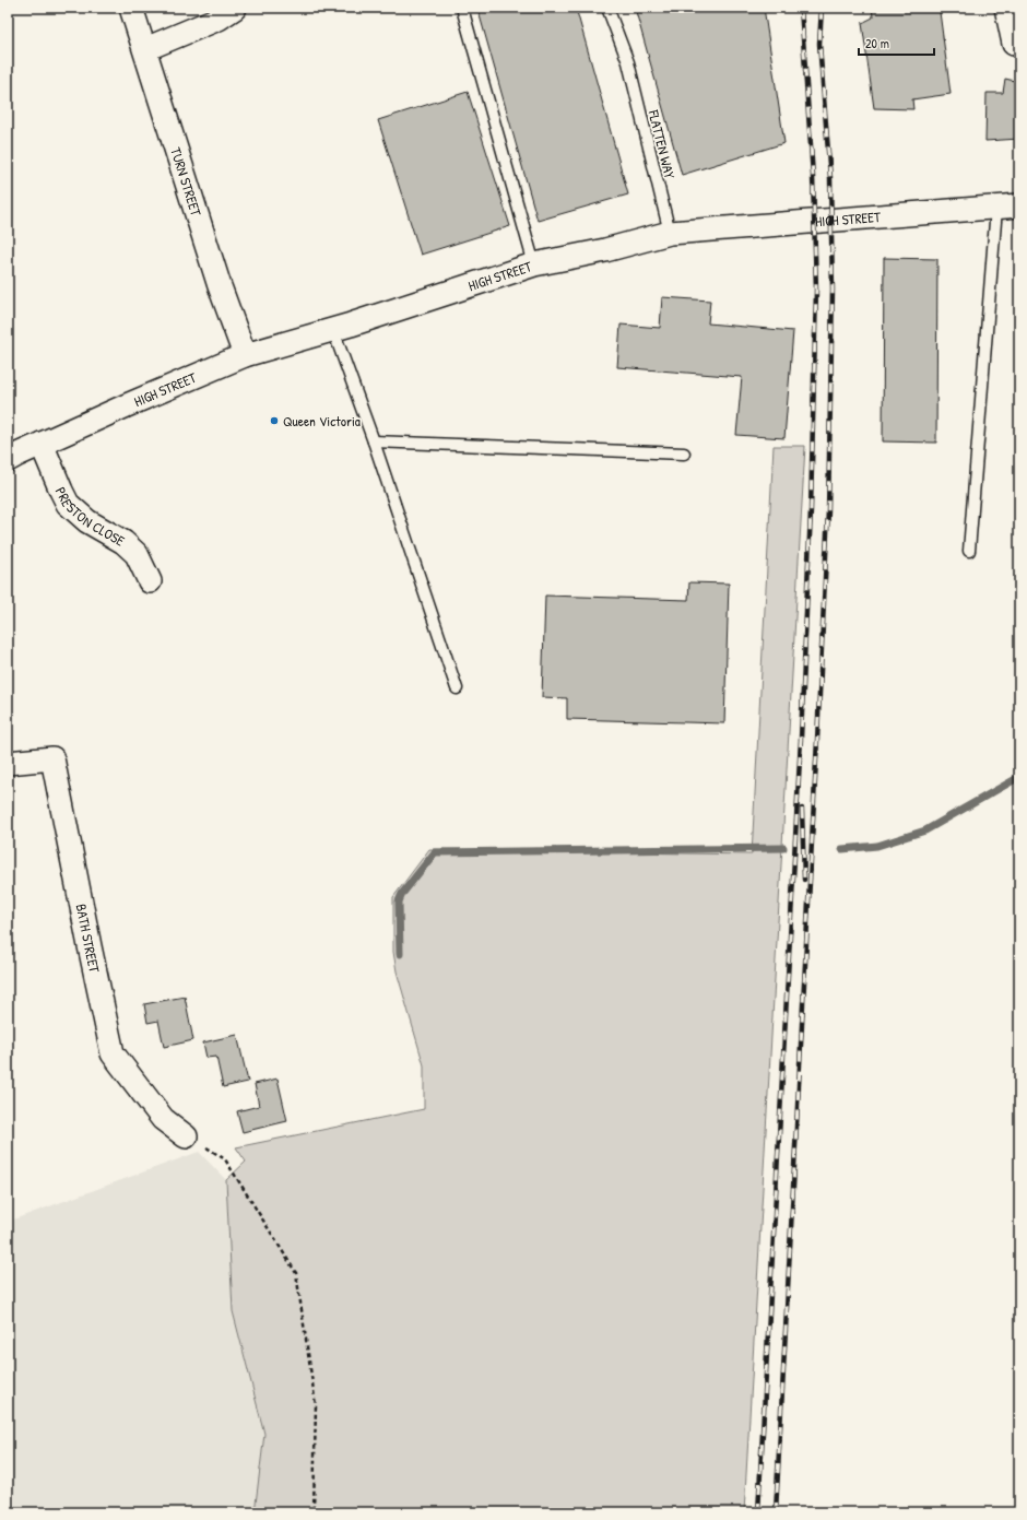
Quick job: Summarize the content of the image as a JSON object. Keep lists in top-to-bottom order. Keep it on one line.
{"streets":{"street":["TURN STREET","HIGH STREET","PRESTON CLOSE","BATH STREET"],"lane":["FLATTEN WAY"]},"crossings":[["FLATTEN WAY","HIGH STREET"],["TURN STREET","HIGH STREET"],["HIGH STREET","PRESTON CLOSE"]],"places":["Queen Victoria"],"scale_bar":"20 m"}
